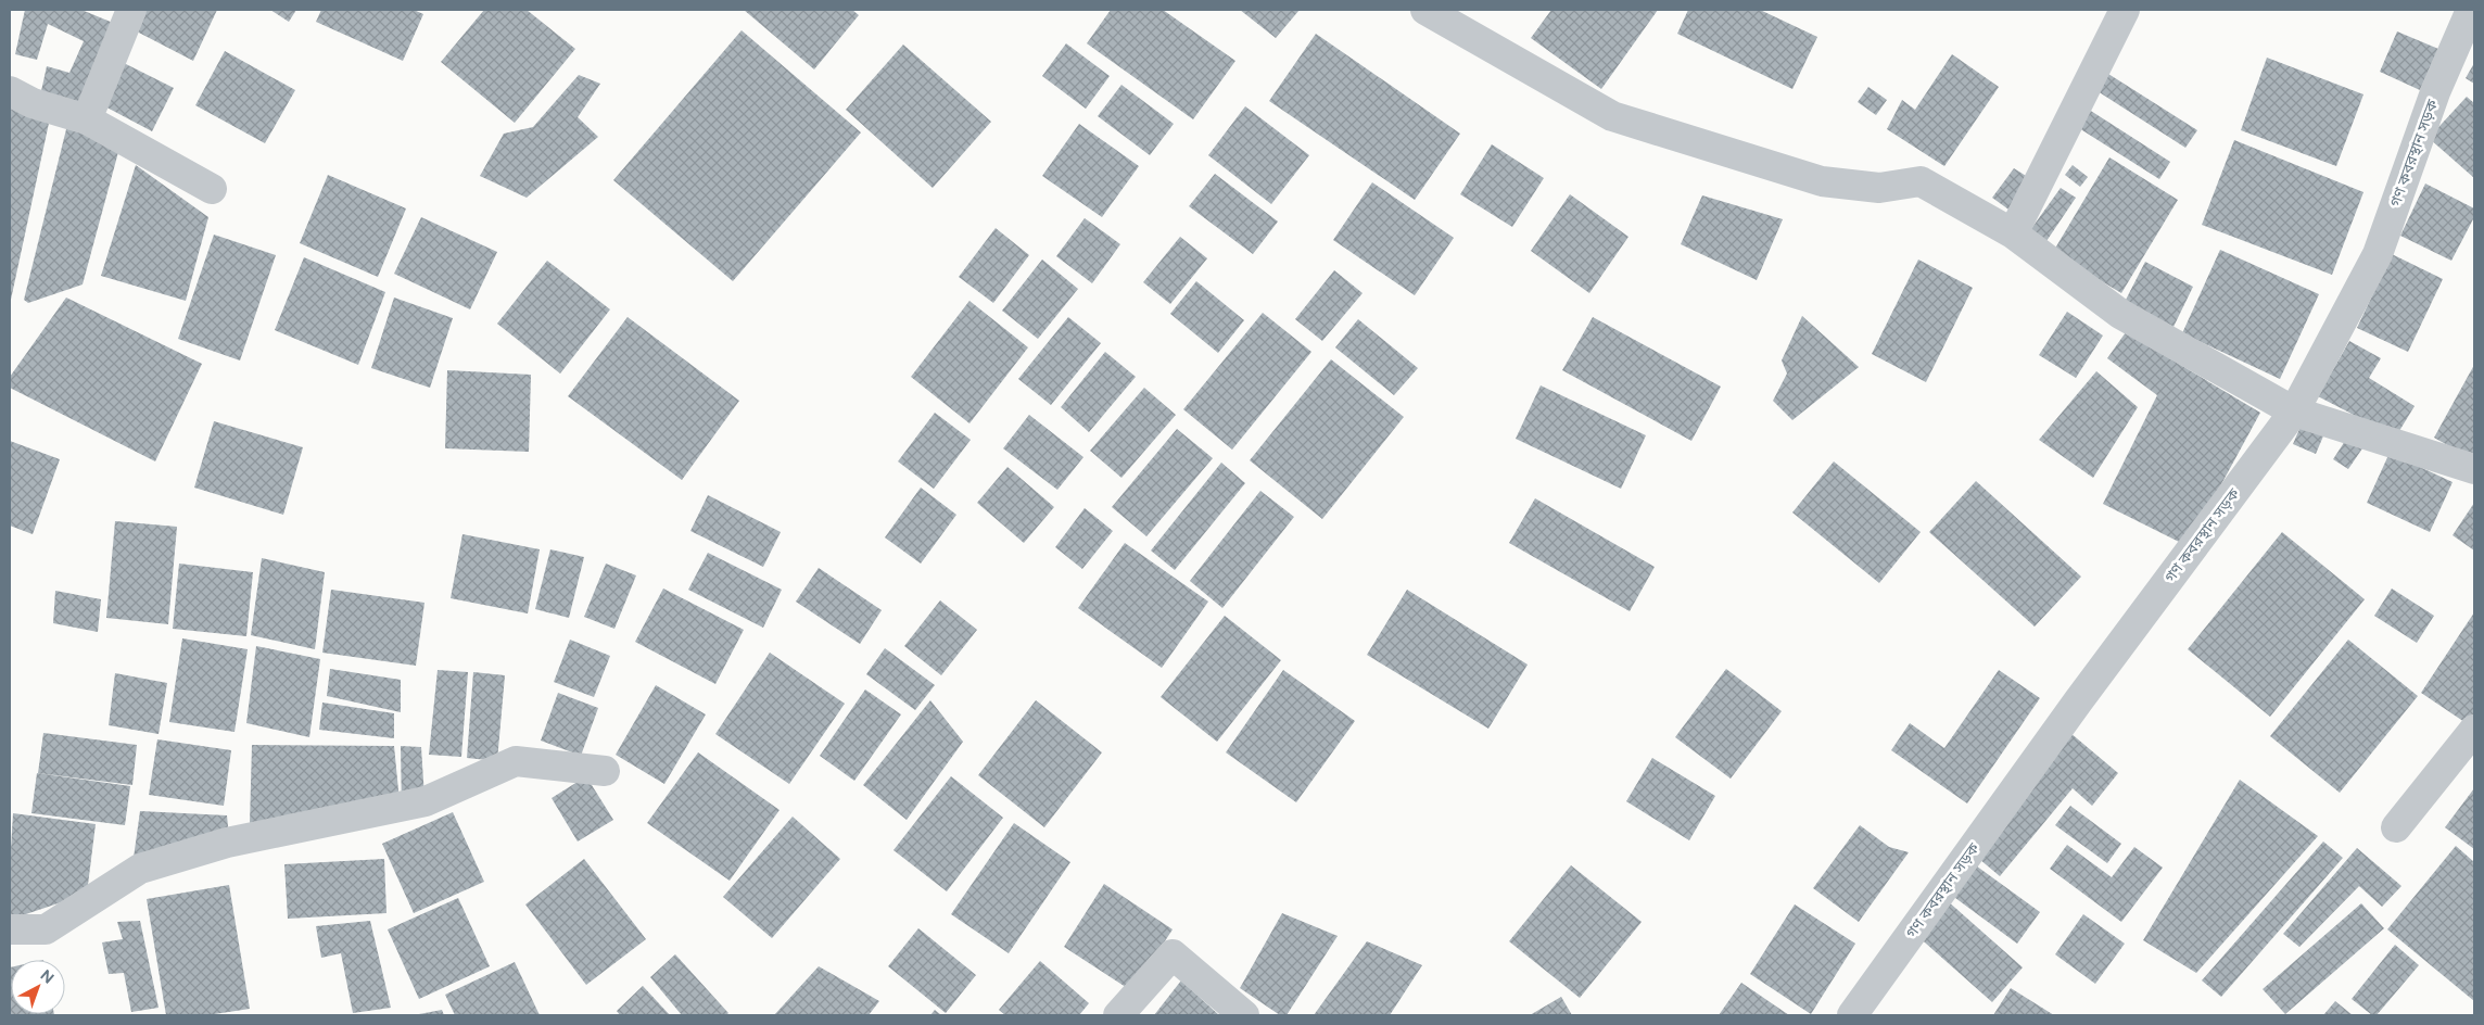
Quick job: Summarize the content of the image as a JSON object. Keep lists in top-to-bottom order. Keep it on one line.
{"streets":{"street":["গণ কবরস্থান সড়ক"]},"north":"top right"}
